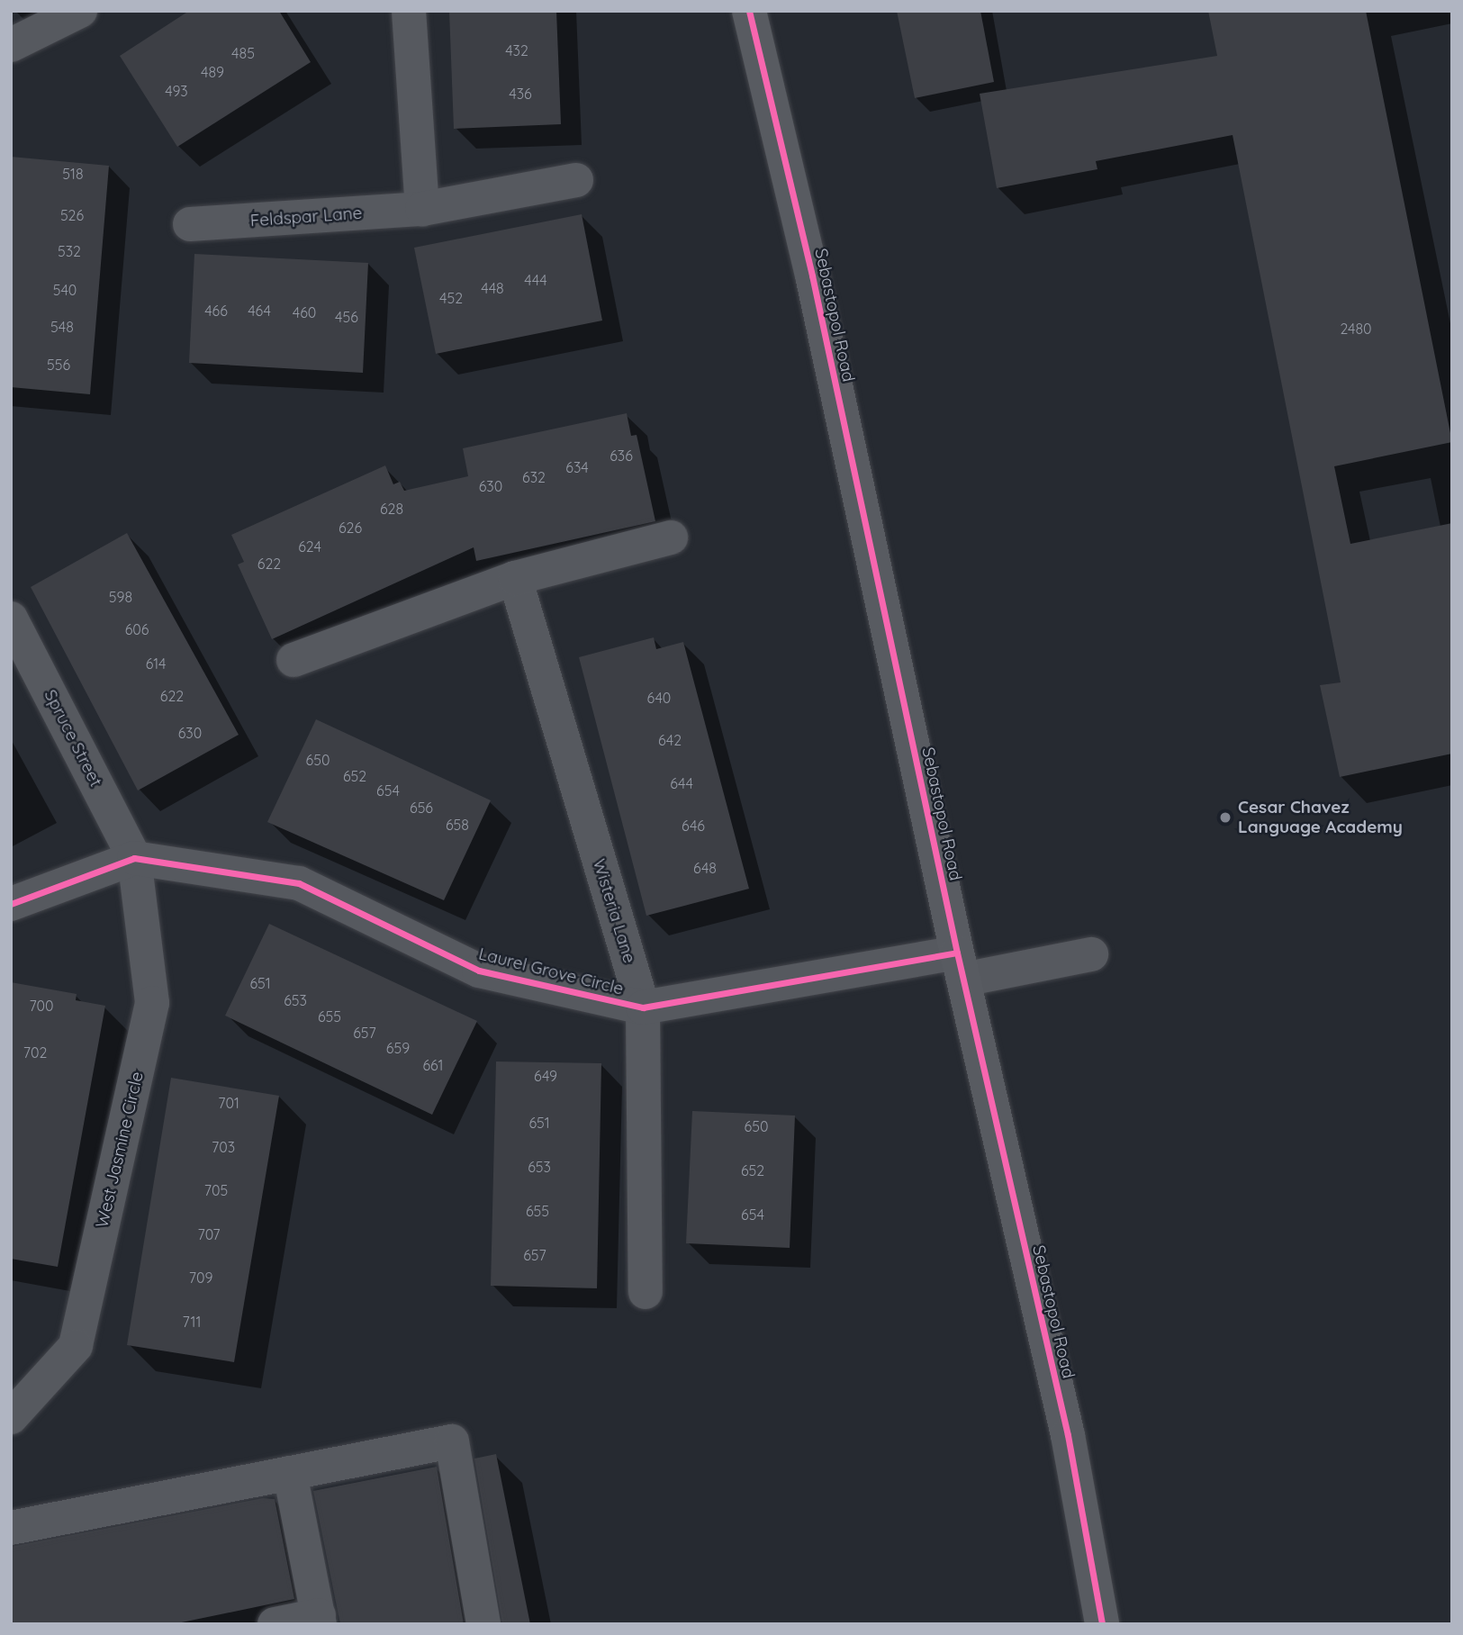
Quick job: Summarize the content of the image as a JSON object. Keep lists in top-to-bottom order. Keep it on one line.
{"streets":{"main road":["Sebastopol Road"],"street":["Feldspar Lane","Spruce Street","Wisteria Lane","Laurel Grove Circle","West Jasmine Circle"]},"crossings":[["Sebastopol Road","Laurel Grove Circle"],["Spruce Street","Laurel Grove Circle"],["Spruce Street","West Jasmine Circle"],["Wisteria Lane","Laurel Grove Circle"],["Laurel Grove Circle","West Jasmine Circle"]],"places":["Cesar Chavez Language Academy"],"house_numbers":["432","485","489","493","436","518","526","532","444","448","540","452","466","464","460","456","548","2480","556","636","634","632","630","628","626","624","622","598","606","614","622","640","630","642","650","652","644","654","656","658","646","648","651","653","700","655","657","659","702","661","649","701","651","650","703","653","652","705","655","654","707","657","709","711"]}
